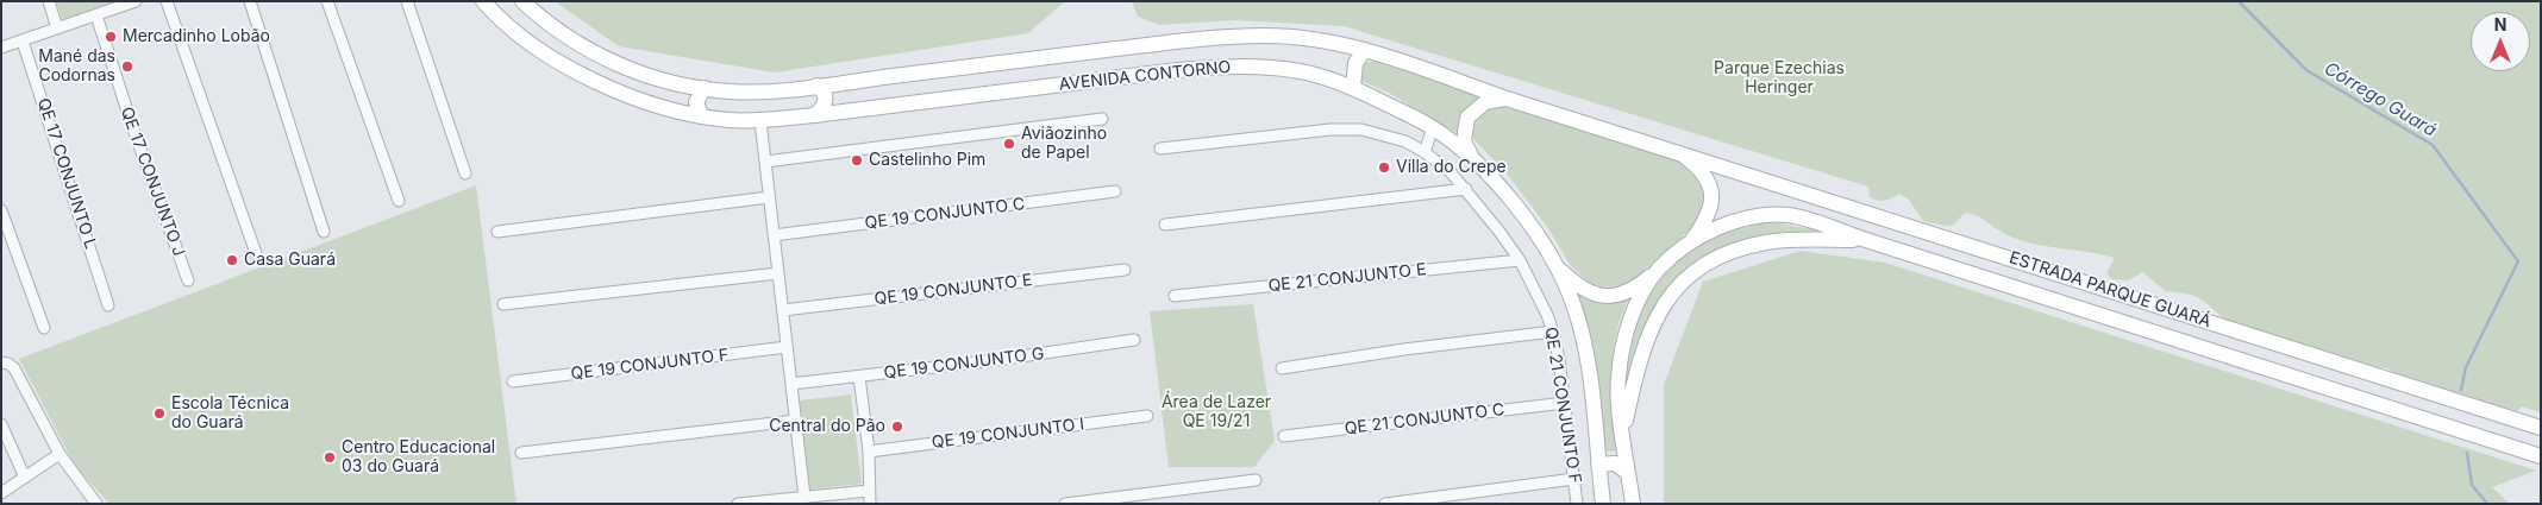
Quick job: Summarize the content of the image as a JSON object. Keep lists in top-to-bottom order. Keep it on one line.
{"streets":{"main road":["AVENIDA CONTORNO","ESTRADA PARQUE GUARÁ"],"street":["QE 17 CONJUNTO L","QE 17 CONJUNTO J","QE 19 CONJUNTO C","QE 21 CONJUNTO E","QE 19 CONJUNTO E","QE 19 CONJUNTO G","QE 19 CONJUNTO F","QE 21 CONJUNTO F","QE 21 CONJUNTO C","QE 19 CONJUNTO I"]},"crossings":[["AVENIDA CONTORNO","ESTRADA PARQUE GUARÁ"],["QE 21 CONJUNTO E","QE 21 CONJUNTO F"],["QE 21 CONJUNTO F","QE 21 CONJUNTO C"]],"water":["Córrego Guará"],"parks":["Parque Ezechias Heringer","Área de Lazer QE 19/21"],"places":["Mercadinho Lobão","Mané das Codornas","Aviãozinho de Papel","Castelinho Pim","Villa do Crepe","Casa Guará","Escola Técnica do Guará","Central do Pão","Centro Educacional 03 do Guará"],"north":"top"}
